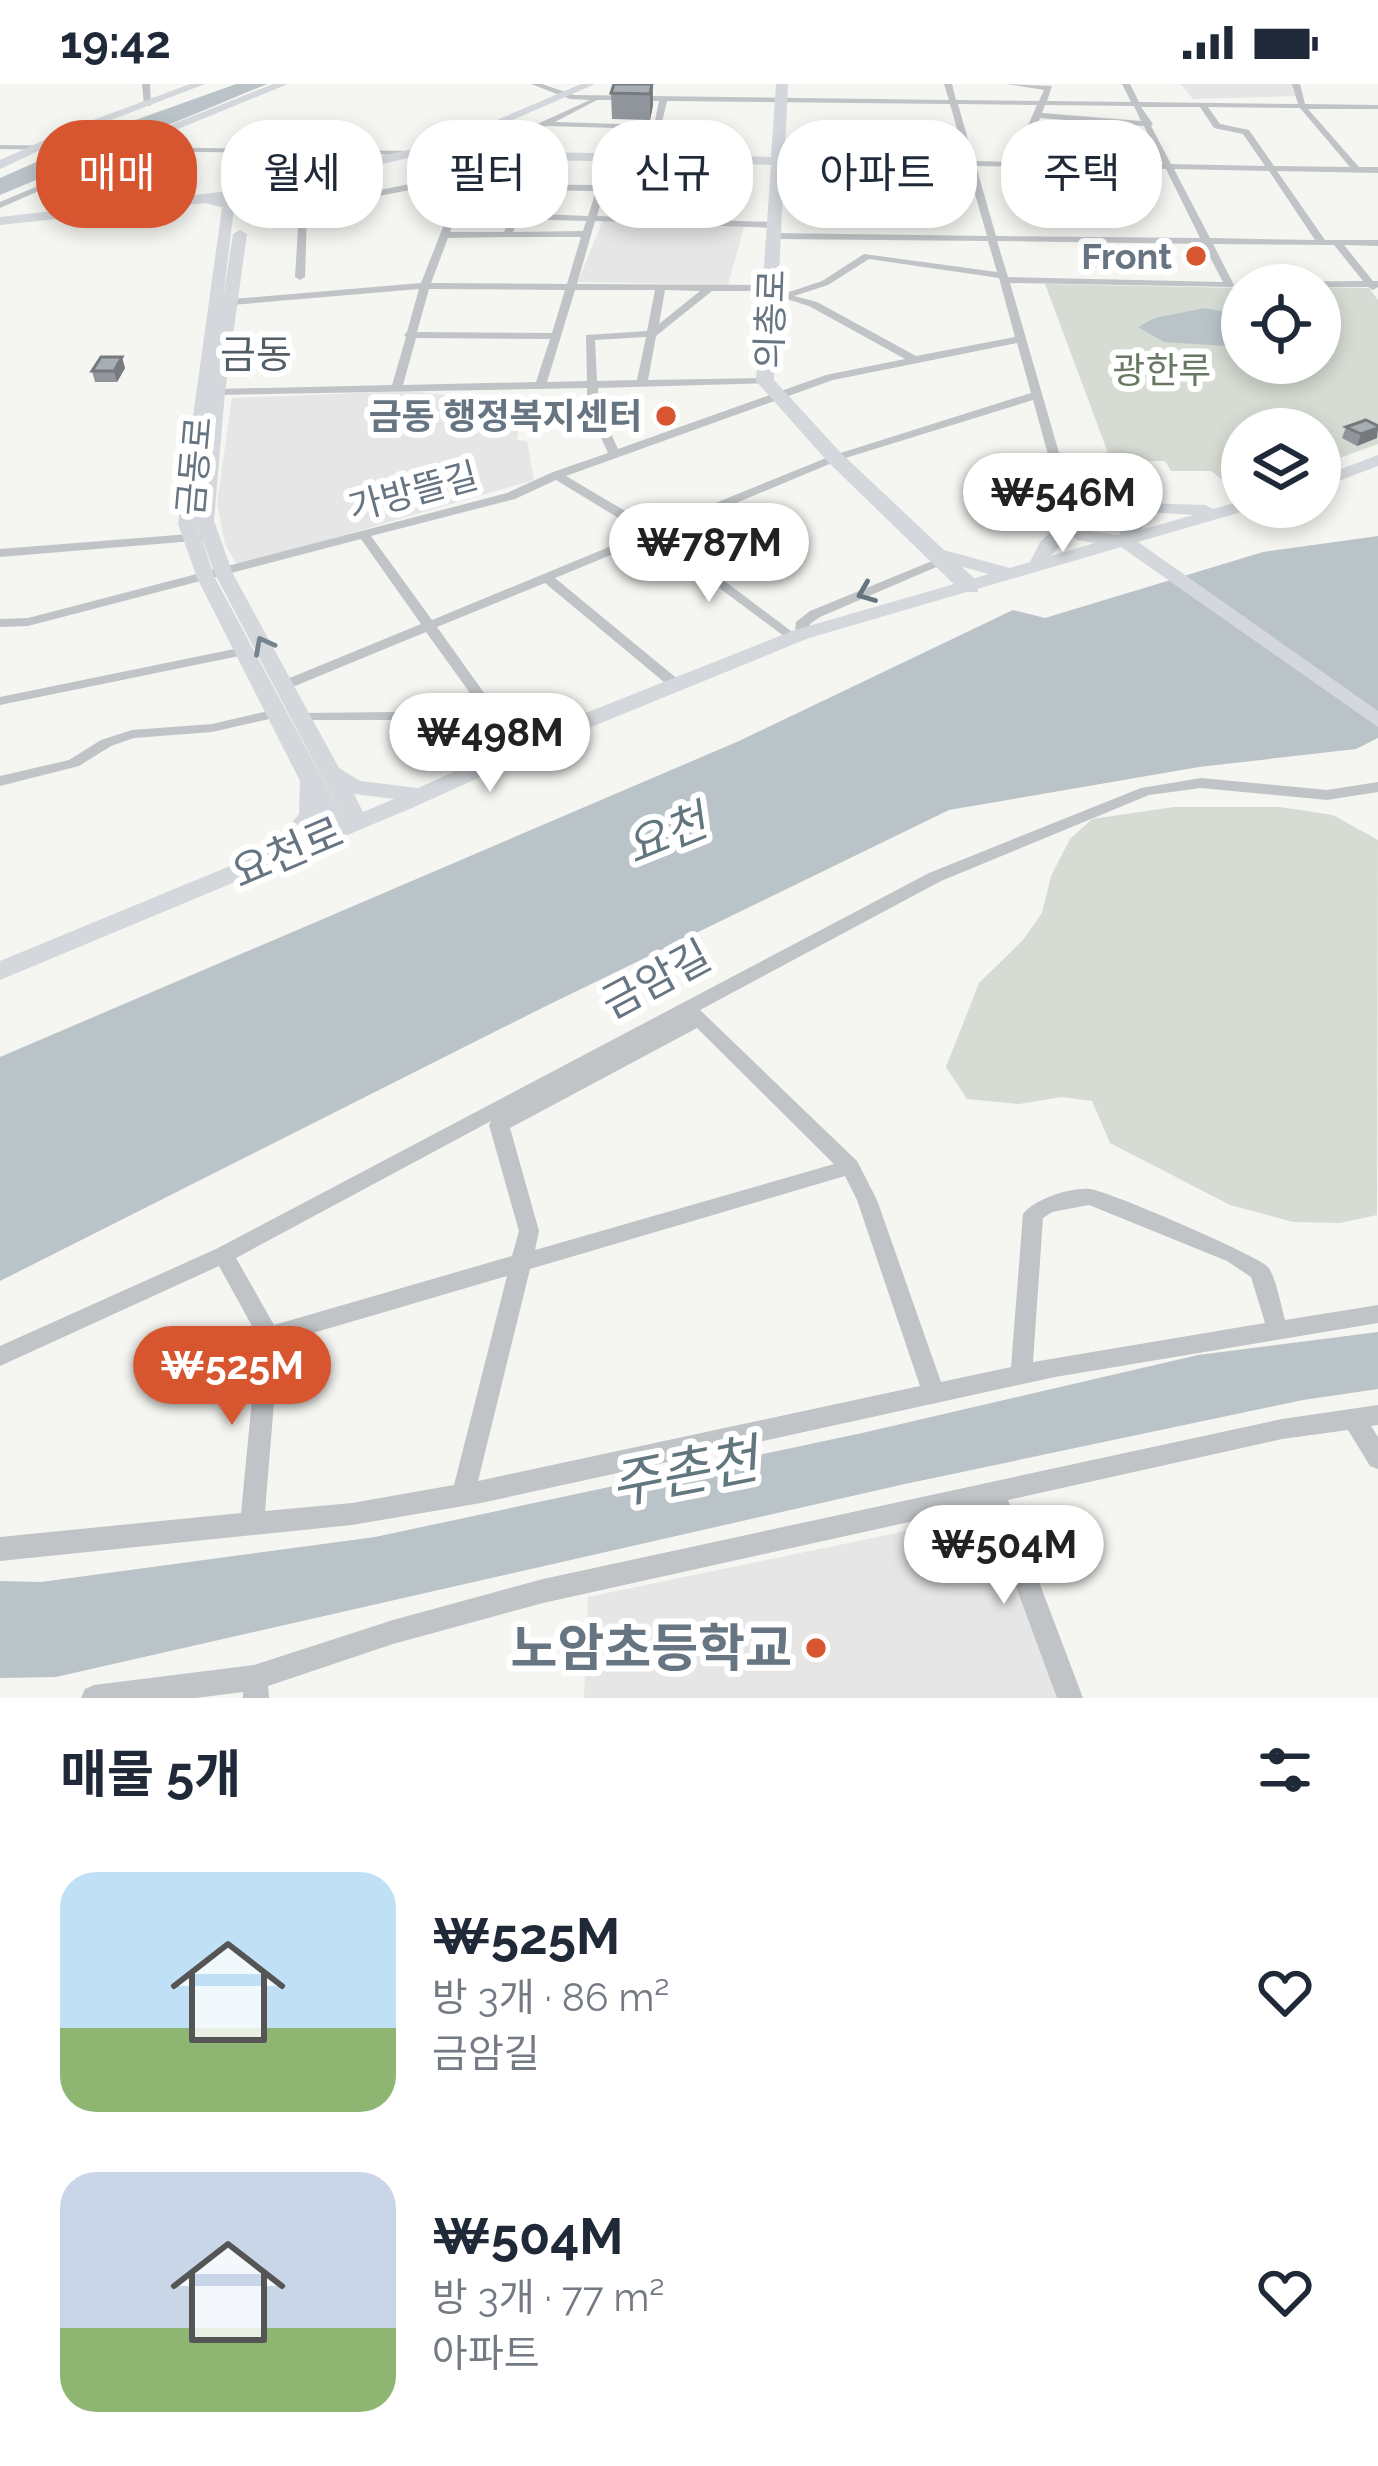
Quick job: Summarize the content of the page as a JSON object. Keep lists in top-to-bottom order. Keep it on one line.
{"streets":{"main road":["의총로"],"street":["금동로","가방뜰길","요천로","금암길"]},"crossings":[["의총로","가방뜰길"],["의총로","요천로"],["금동로","가방뜰길"],["금동로","요천로"]],"districts":["금동"],"water":["요천","주촌천"],"parks":["광한루"],"places":["Front","금동 행정복지센터","노암초등학교"],"page":{"status":"19:42","chip":["매매","월세","필터","신규","아파트","주택"],"price":["₩546M","₩787M","₩498M","₩525M","₩504M"],"heading":"매물 5개","list":[{"name":"₩525M","note":"방 3개 · 86 m² · 금암길"},{"name":"₩504M","note":"방 3개 · 77 m² · 아파트"}]}}
